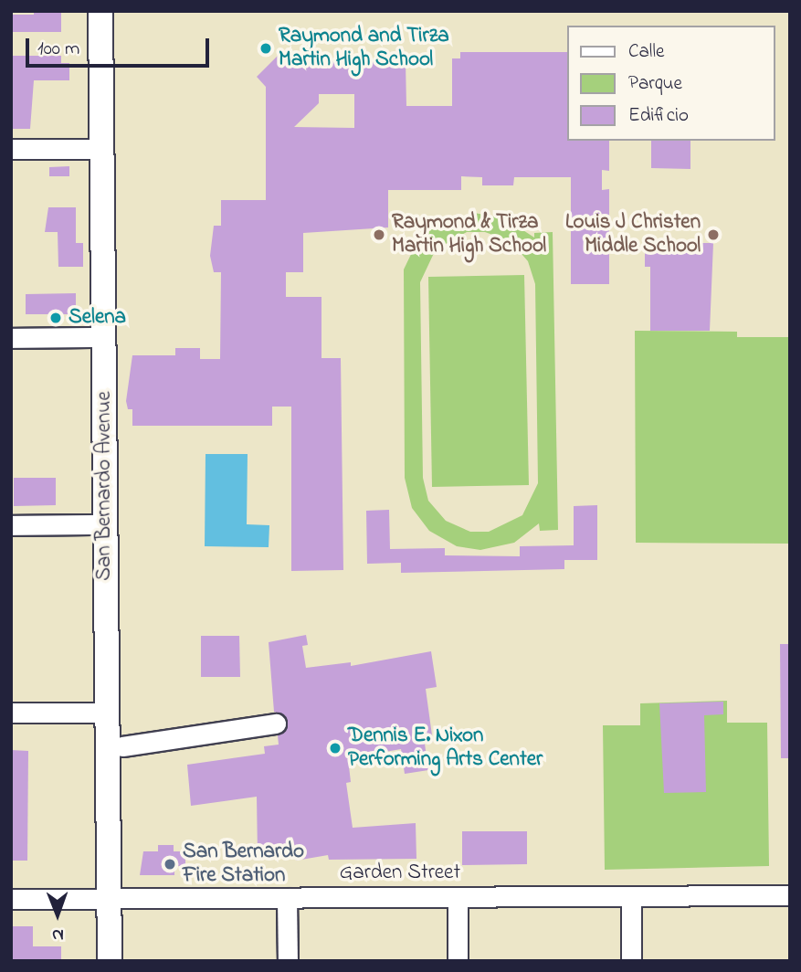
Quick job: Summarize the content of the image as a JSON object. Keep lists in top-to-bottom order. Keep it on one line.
{"streets":{"main road":["San Bernardo Avenue"],"street":["Garden Street"]},"crossings":[["San Bernardo Avenue","Garden Street"]],"places":["Raymond and Tirza Martin High School","Raymond & Tirza Martin High School","Louis J Christen Middle School","Selena","Dennis E. Nixon Performing Arts Center","San Bernardo Fire Station"],"legend":["Calle","Parque","Edificio"],"scale_bar":"100 m","north":"bottom"}
